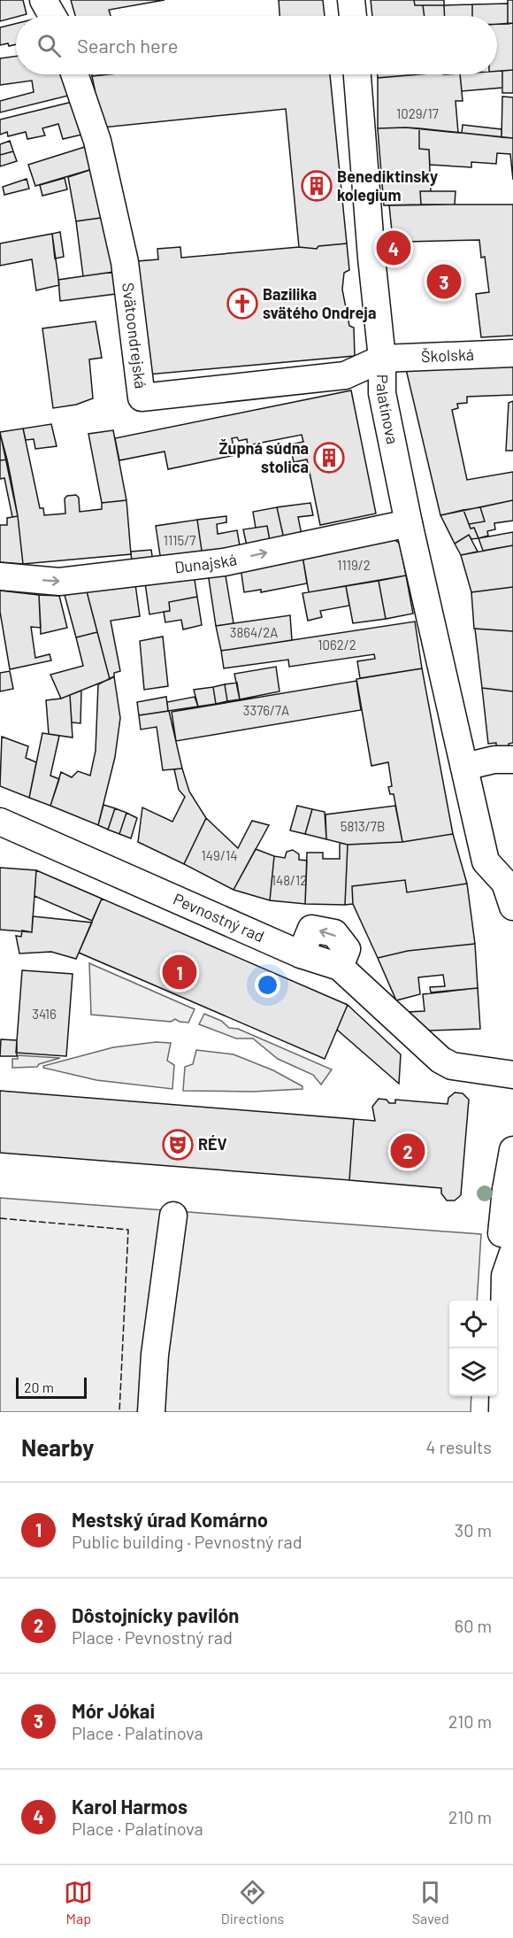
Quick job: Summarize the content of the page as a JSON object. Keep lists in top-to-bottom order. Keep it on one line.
{"streets":{"street":["Svätoondrejská","Školská","Palatínova","Dunajská","Pevnostný rad"]},"crossings":[["Svätoondrejská","Školská"],["Svätoondrejská","Palatínova"],["Školská","Palatínova"],["Palatínova","Dunajská"]],"one_way":["Dunajská"],"places":{"building":["Benediktinsky kolegium","Župná súdna stolica"],"church":["Bazilika svätého Ondreja"],"theatre":["RÉV"]},"house_numbers":["1029/17","1115/7","1119/2","3864/2A","1062/2","3376/7A","5813/7B","149/14","148/12","3416"],"scale_bar":"20 m","page":{"search":"Search here","pins":["4","3","1","2"],"scale":"20 m","heading":["Nearby","4 results"],"list":[{"mark":"1","name":"Mestský úrad Komárno","note":"Public building · Pevnostný rad","value":"30 m"},{"mark":"2","name":"Dôstojnícky pavilón","note":"Place · Pevnostný rad","value":"60 m"},{"mark":"3","name":"Mór Jókai","note":"Place · Palatínova","value":"210 m"},{"mark":"4","name":"Karol Harmos","note":"Place · Palatínova","value":"210 m"}],"nav":["Map","Directions","Saved"]}}
